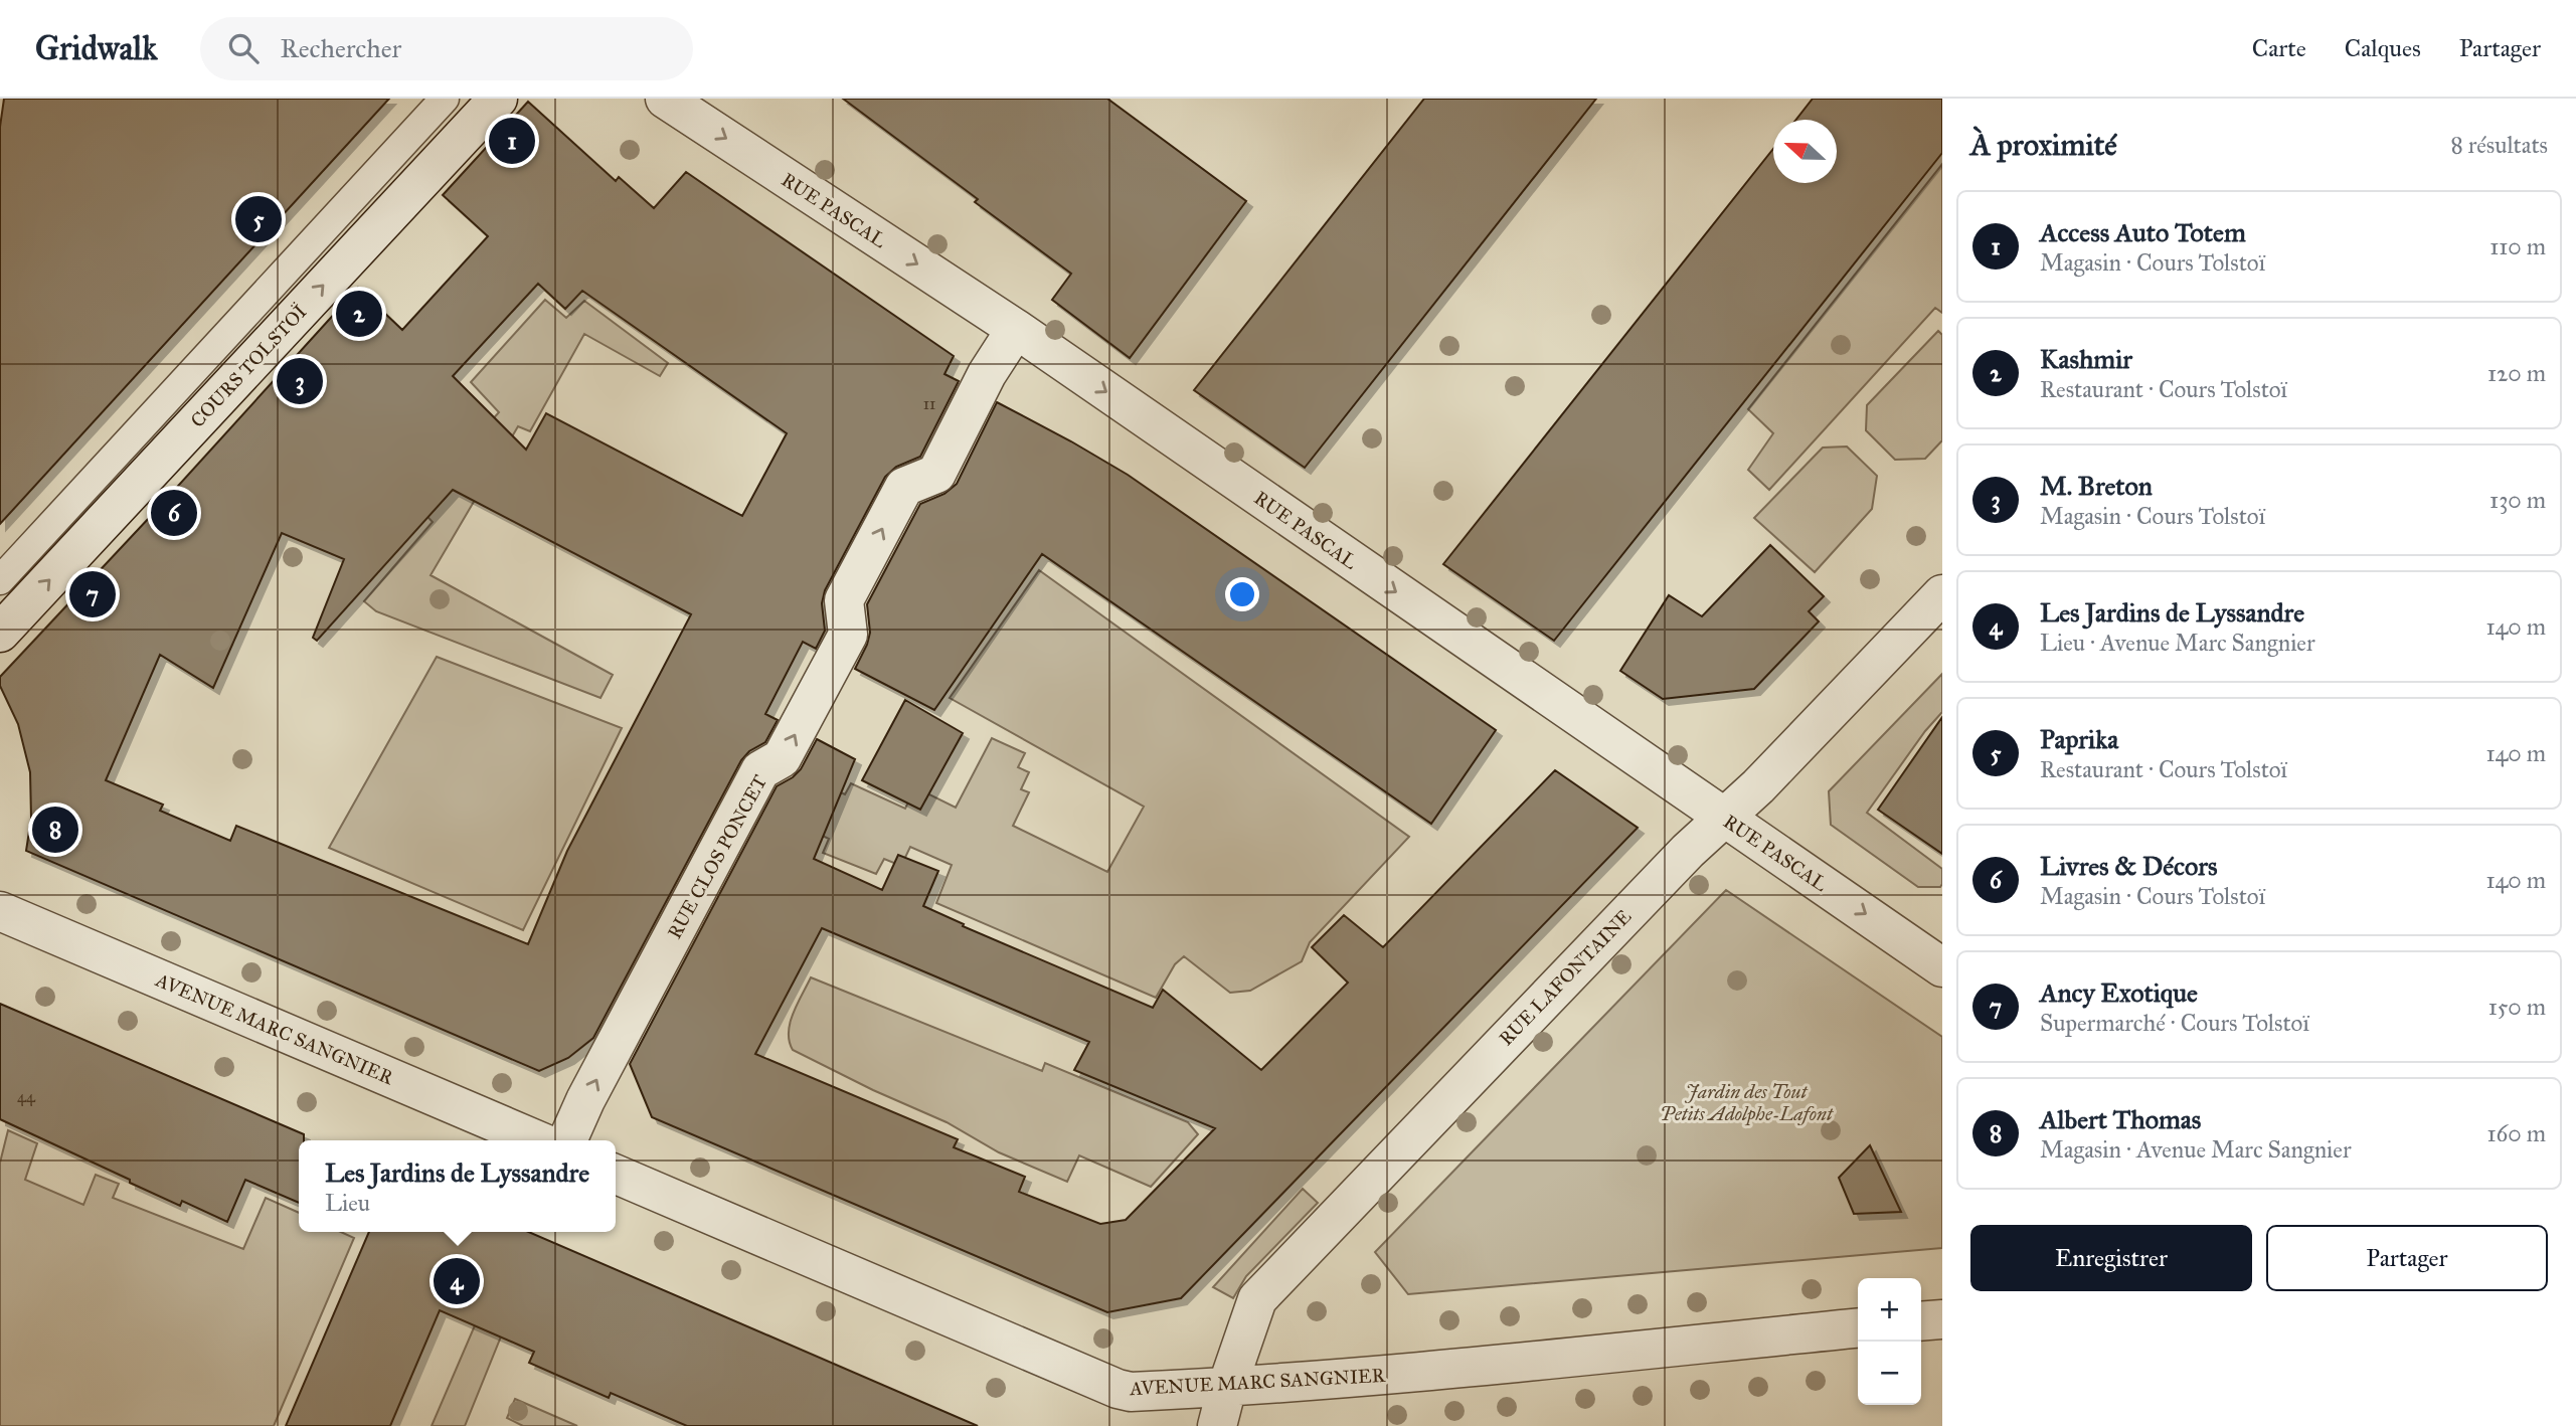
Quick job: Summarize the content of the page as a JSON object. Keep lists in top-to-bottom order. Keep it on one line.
{"streets":{"street":["RUE PASCAL","COURS TOLSTOÏ","RUE CLOS PONCET","RUE LAFONTAINE","AVENUE MARC SANGNIER"]},"crossings":[["RUE PASCAL","RUE CLOS PONCET"],["RUE PASCAL","RUE LAFONTAINE"],["RUE LAFONTAINE","AVENUE MARC SANGNIER"]],"one_way":["RUE PASCAL","RUE CLOS PONCET"],"parks":["Jardin des Tout Petits Adolphe-Lafont"],"house_numbers":["11","44"],"north":"left","page":{"header":"Gridwalk","search":"Rechercher","nav":["Carte","Calques","Partager"],"heading":["À proximité","8 résultats"],"pins":["1","5","2","3","6","7","8","4"],"list":[{"mark":"1","name":"Access Auto Totem","note":"Magasin · Cours Tolstoï","value":"110 m"},{"mark":"2","name":"Kashmir","note":"Restaurant · Cours Tolstoï","value":"120 m"},{"mark":"3","name":"M. Breton","note":"Magasin · Cours Tolstoï","value":"130 m"},{"mark":"4","name":"Les Jardins de Lyssandre","note":"Lieu · Avenue Marc Sangnier","value":"140 m"},{"mark":"5","name":"Paprika","note":"Restaurant · Cours Tolstoï","value":"140 m"},{"mark":"6","name":"Livres & Décors","note":"Magasin · Cours Tolstoï","value":"140 m"},{"mark":"7","name":"Ancy Exotique","note":"Supermarché · Cours Tolstoï","value":"150 m"},{"mark":"8","name":"Albert Thomas","note":"Magasin · Avenue Marc Sangnier","value":"160 m"}],"popup":["Les Jardins de Lyssandre","Lieu"],"buttons":["Enregistrer","Partager"],"map_buttons":["+","−"]}}
